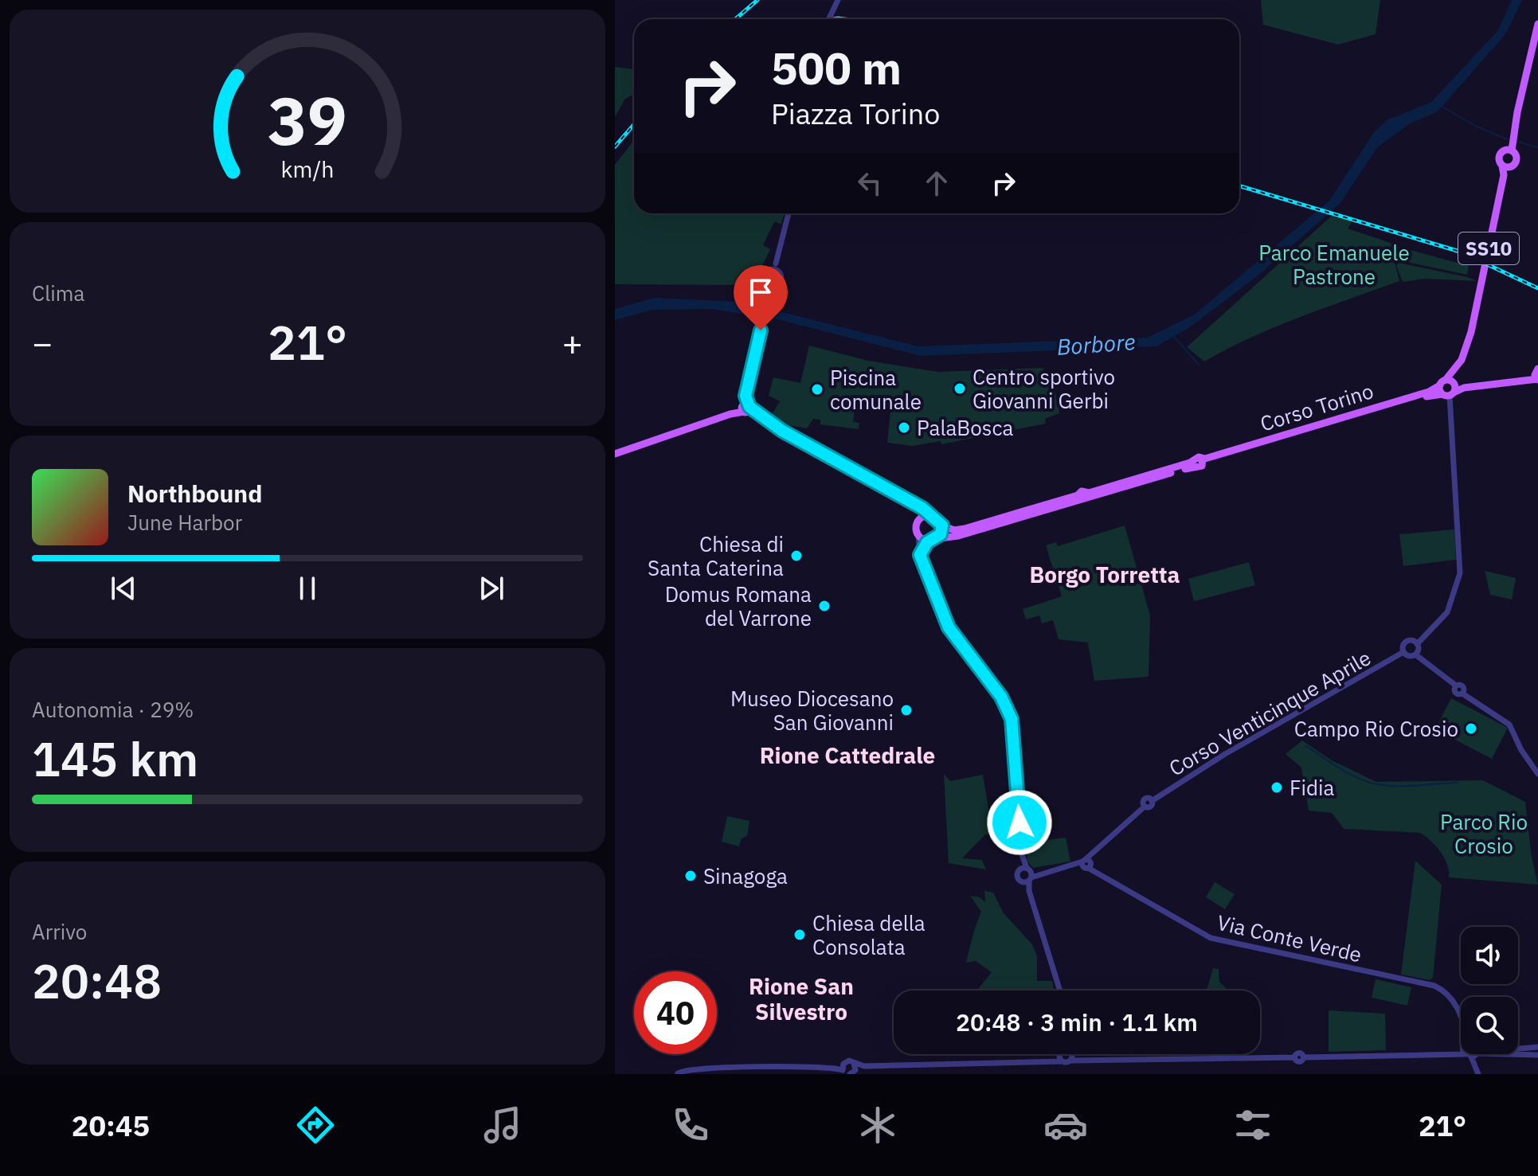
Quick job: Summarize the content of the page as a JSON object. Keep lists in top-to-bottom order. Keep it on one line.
{"streets":{"main road":["SS10","Corso Torino"],"street":["Corso Venticinque Aprile","Via Conte Verde"]},"crossings":[["SS10","Corso Torino"],["Corso Venticinque Aprile","Via Conte Verde"]],"districts":["Borgo Torretta","Rione Cattedrale","Rione San Silvestro"],"water":["Borbore"],"parks":["Parco Emanuele Pastrone","Parco Rio Crosio"],"places":["Centro sportivo Giovanni Gerbi","Piscina comunale","PalaBosca","Chiesa di Santa Caterina","Domus Romana del Varrone","Museo Diocesano San Giovanni","Campo Rio Crosio","Fidia","Sinagoga","Chiesa della Consolata"],"page":{"turn":["500 m","Piazza Torino"],"tile":["Clima",["Autonomia · 29%","145 km"],["Arrivo","20:48"]],"heat":["−","21°","+"],"song":["Northbound","June Harbor"],"limit":"40","trip":"20:48 · 3 min · 1.1 km","tabs":["20:45","21°"],"gauge":["39","km/h"]}}
